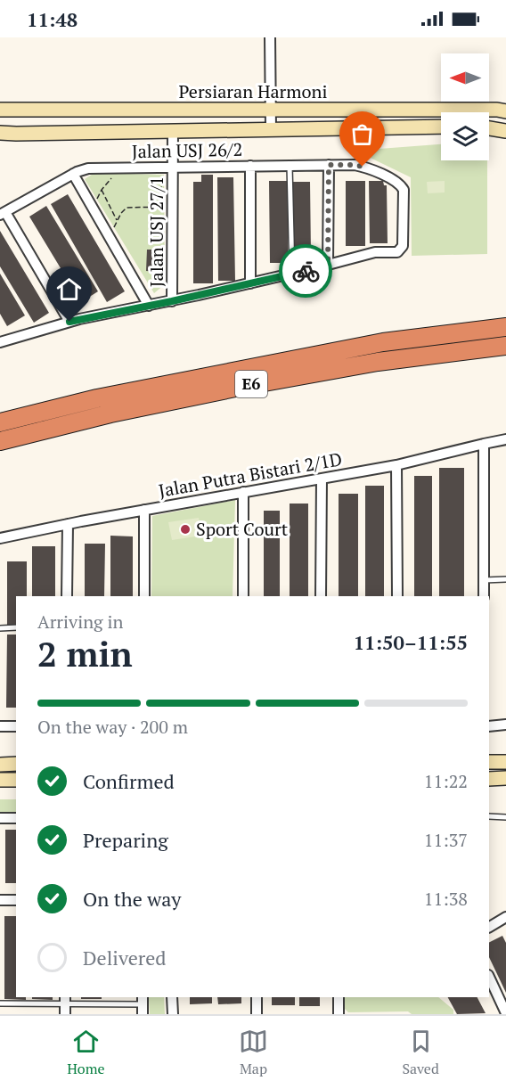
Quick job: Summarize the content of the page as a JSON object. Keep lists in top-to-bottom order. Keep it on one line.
{"streets":{"highway":["E6"],"main road":["Persiaran Harmoni"],"street":["Jalan USJ 26/2","Jalan USJ 27/1","Jalan Putra Bistari 2/1D"]},"crossings":[["Persiaran Harmoni","Jalan USJ 27/1"],["Jalan USJ 26/2","Jalan USJ 27/1"]],"places":["Sport Court"],"north":"left","page":{"status":"11:48","heading":["2 min","Arriving in","11:50–11:55"],"bar":"On the way · 200 m","list":[["Confirmed","11:22"],["Preparing","11:37"],["On the way","11:38"],"Delivered"],"tabs":["Home","Map","Saved"]}}
